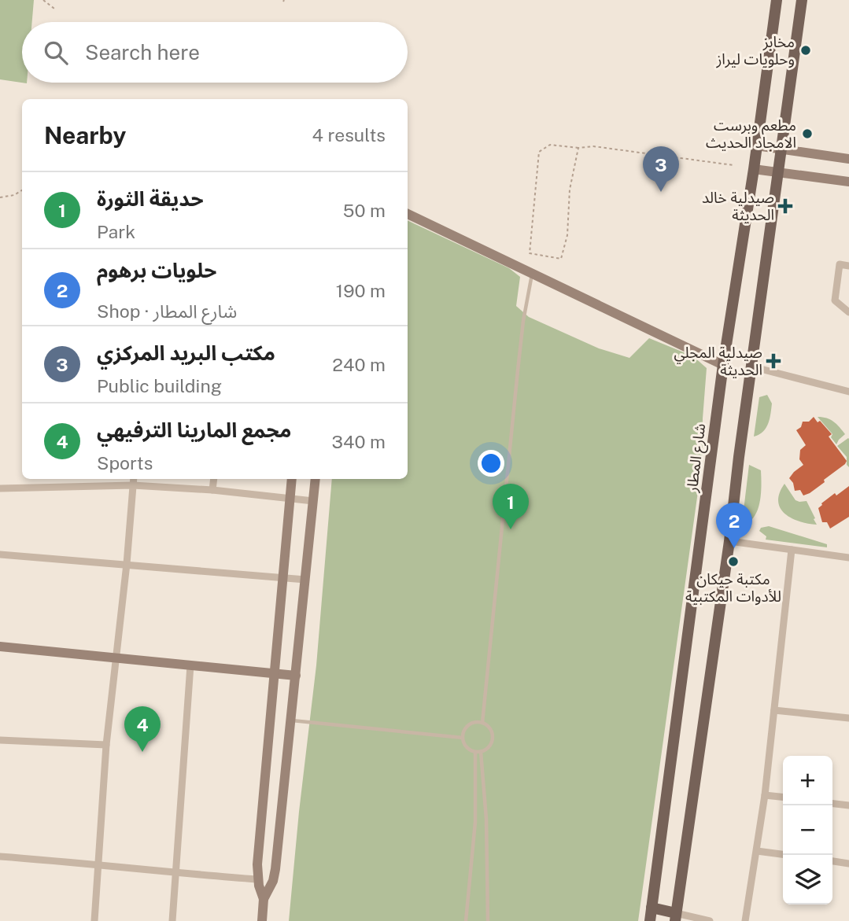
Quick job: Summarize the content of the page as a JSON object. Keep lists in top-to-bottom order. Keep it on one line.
{"streets":{"main road":["شارع المطار"]},"places":{"other":["مخابز وحلويات ليراز","مطعم وبرست الامجاد الحديث","مكتبة حيكان للأدوات المكتبية"],"health":["صيدلية خالد الحديثة","صيدلية المجلي الحديثة"]},"page":{"search":"Search here","heading":["Nearby","4 results"],"pins":["3","1","2","4"],"list":[{"mark":"1","name":"حديقة الثورة","note":"Park","value":"50 m"},{"mark":"2","name":"حلويات برهوم","note":"Shop · شارع المطار","value":"190 m"},{"mark":"3","name":"مكتب البريد المركزي","note":"Public building","value":"240 m"},{"mark":"4","name":"مجمع المارينا الترفيهي","note":"Sports","value":"340 m"}],"map_buttons":["+","−"]}}
